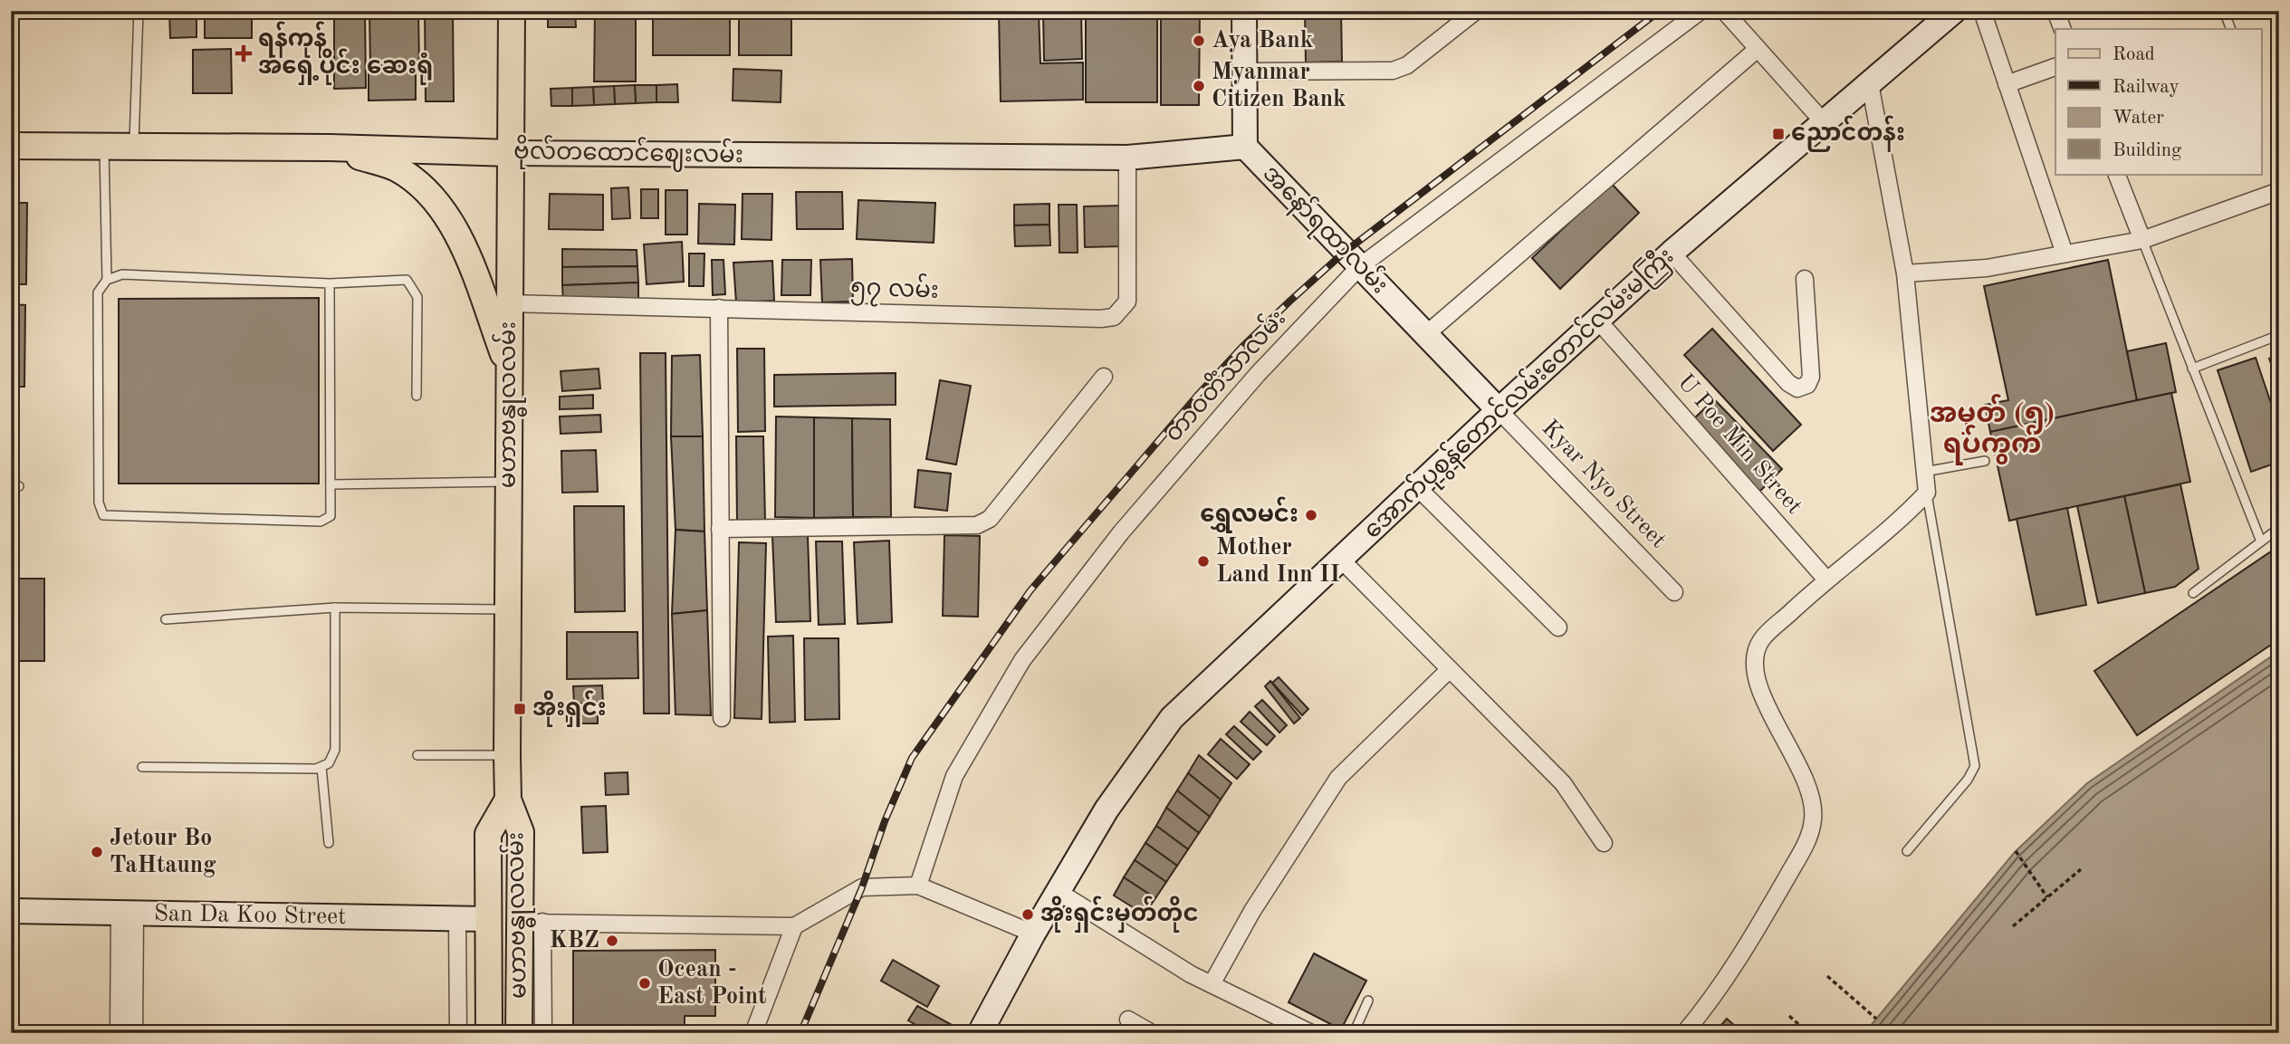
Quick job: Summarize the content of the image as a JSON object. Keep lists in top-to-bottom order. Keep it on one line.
{"streets":{"main road":["ဗိုလ်တထောင်ဈေးလမ်း","အနော်ရထာလမ်း","အောက်ပုစွန်တောင်လမ်းတောင်လမ်းမကြီး","မဟာဗန္ဓုလလမ်း","San Da Koo Street"],"street":["၅၇ လမ်း","တာဝတိံသာလမ်း","U Poe Min Street","Kyar Nyo Street"]},"crossings":[["ဗိုလ်တထောင်ဈေးလမ်း","အနော်ရထာလမ်း"],["ဗိုလ်တထောင်ဈေးလမ်း","၅၇ လမ်း"],["ဗိုလ်တထောင်ဈေးလမ်း","မဟာဗန္ဓုလလမ်း"],["အနော်ရထာလမ်း","တာဝတိံသာလမ်း"],["အနော်ရထာလမ်း","အောက်ပုစွန်တောင်လမ်းတောင်လမ်းမကြီး"],["အနော်ရထာလမ်း","Kyar Nyo Street"],["၅၇ လမ်း","မဟာဗန္ဓုလလမ်း"],["အောက်ပုစွန်တောင်လမ်းတောင်လမ်းမကြီး","U Poe Min Street"],["အောက်ပုစွန်တောင်လမ်းတောင်လမ်းမကြီး","Kyar Nyo Street"],["မဟာဗန္ဓုလလမ်း","San Da Koo Street"]],"districts":["အမှတ် (၅) ရပ်ကွက်"],"places":{"other":["Aya Bank","Myanmar Citizen Bank","ရွှေလမင်း","Mother Land Inn II","Jetour Bo TaHtaung","အိုးရှင်းမှတ်တိုင","KBZ","Ocean - East Point"],"health":["ရန်ကုန် အရှေ့ပိုင်း ဆေးရုံ"],"transit":["ညောင်တန်း","အိုးရှင်း"]},"legend":["Road","Railway","Water","Building"]}
